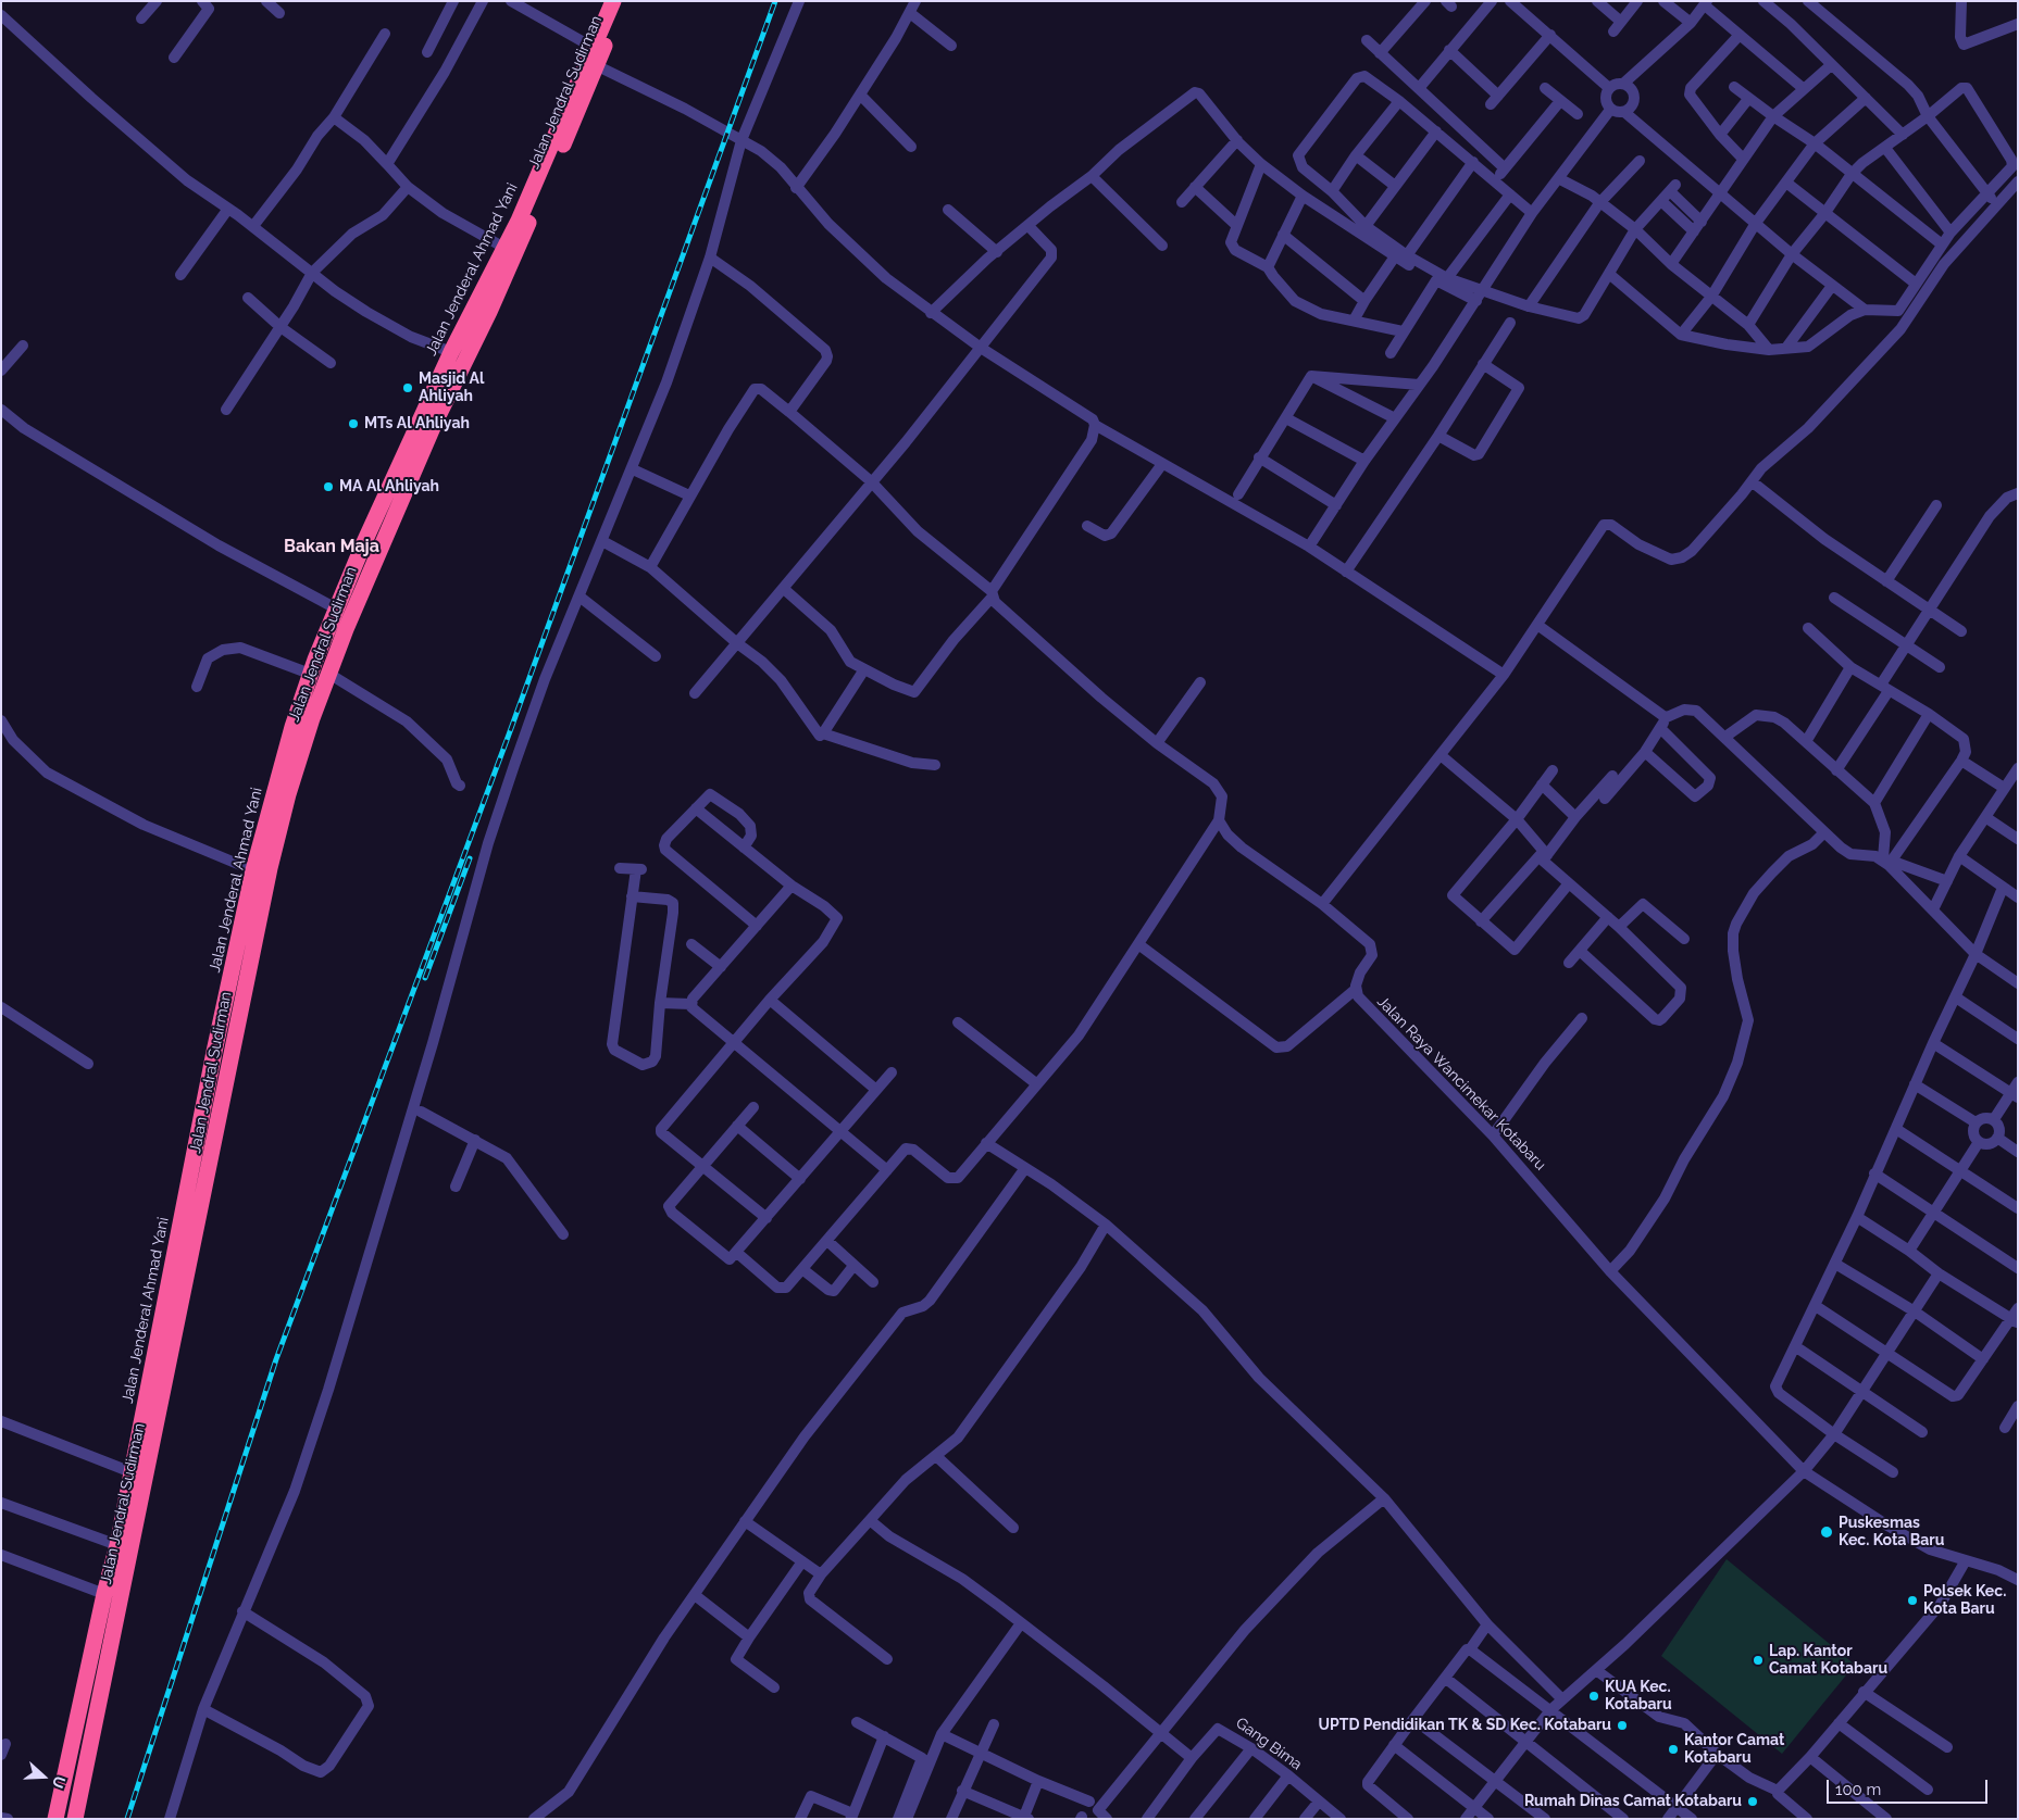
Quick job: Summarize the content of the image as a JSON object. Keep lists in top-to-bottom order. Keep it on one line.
{"streets":{"highway":["Jalan Jendral Sudirman","Jalan Jenderal Ahmad Yani"],"street":["Jalan Raya Wancimekar Kotabaru","Gang Bima"]},"districts":["Bakan Maja"],"places":["Masjid Al Ahliyah","MTs Al Ahliyah","MA Al Ahliyah","Puskesmas Kec. Kota Baru","Polsek Kec. Kota Baru","Lap. Kantor Camat Kotabaru","KUA Kec. Kotabaru","UPTD Pendidikan TK & SD Kec. Kotabaru","Kantor Camat Kotabaru","Rumah Dinas Camat Kotabaru"],"scale_bar":"100 m","north":"right"}
